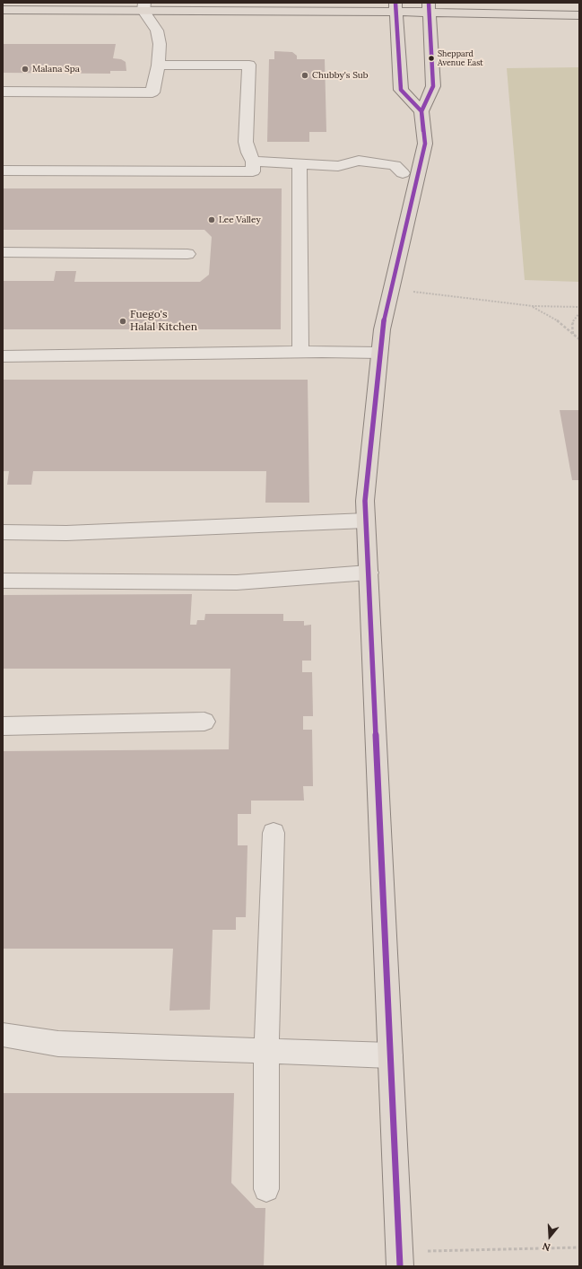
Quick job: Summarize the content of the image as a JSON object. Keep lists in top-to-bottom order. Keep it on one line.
{"places":["Sheppard Avenue East","Malana Spa","Chubby's Sub","Lee Valley","Fuego's Halal Kitchen"],"north":"bottom"}
